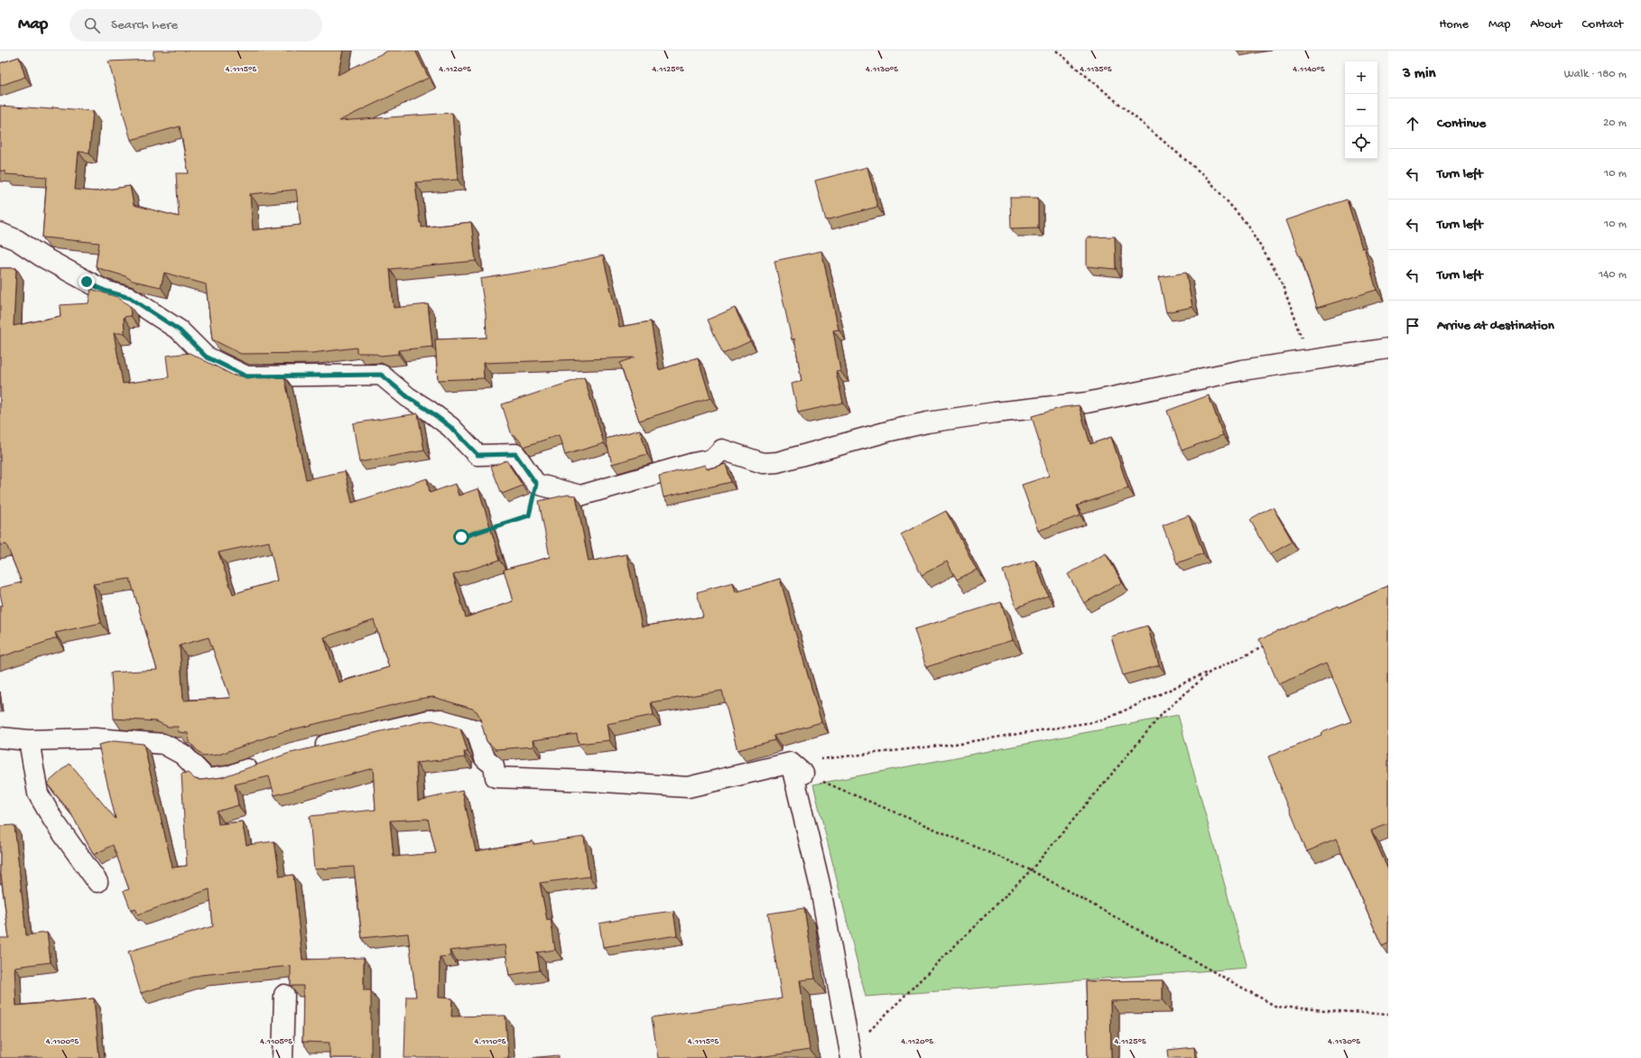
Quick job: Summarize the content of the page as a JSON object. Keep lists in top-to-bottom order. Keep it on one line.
{"page":{"header":"Map","search":"Search here","nav":["Home","Map","About","Contact"],"heading":["3 min","Walk · 180 m"],"map_buttons":["+","−"],"list":[["Continue","20 m"],["Turn left","10 m"],["Turn left","10 m"],["Turn left","140 m"],"Arrive at destination"]},"coordinates":["4.1115°S","4.1120°S","4.1125°S","4.1130°S","4.1135°S","4.1140°S","4.1100°S","4.1105°S","4.1110°S"]}
